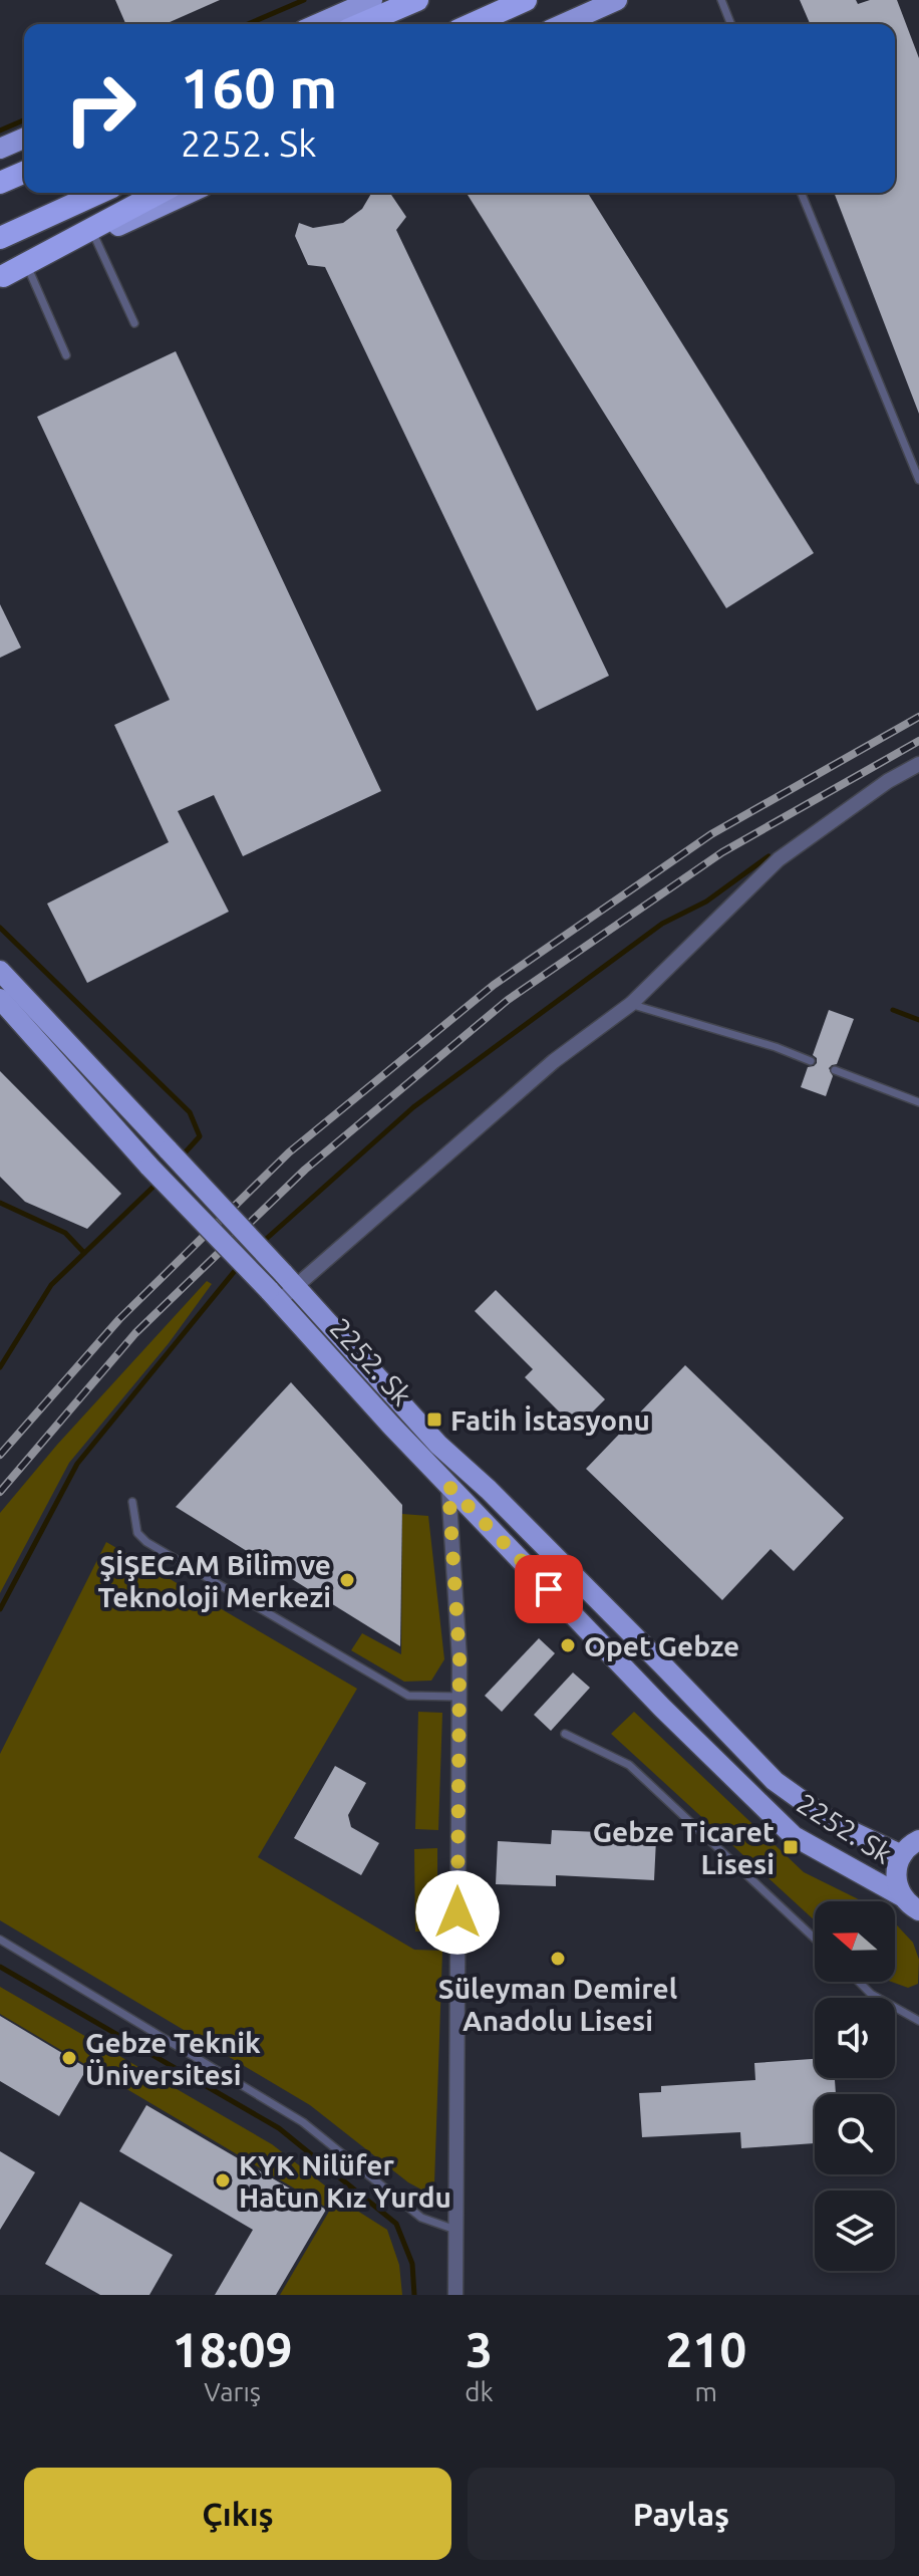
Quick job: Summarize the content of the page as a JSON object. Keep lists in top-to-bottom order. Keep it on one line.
{"streets":{"main road":["2252. Sk"]},"places":{"transit":["Fatih İstasyonu","Gebze Ticaret Lisesi"],"other":["ŞİŞECAM Bilim ve Teknoloji Merkezi","Opet Gebze","Süleyman Demirel Anadolu Lisesi","Gebze Teknik Üniversitesi","KYK Nilüfer Hatun Kız Yurdu"]},"north":"left","page":{"turn":["160 m","2252. Sk"],"eta":["18:09","Varış","3","dk","210","m"],"buttons":["Çıkış","Paylaş"]}}
